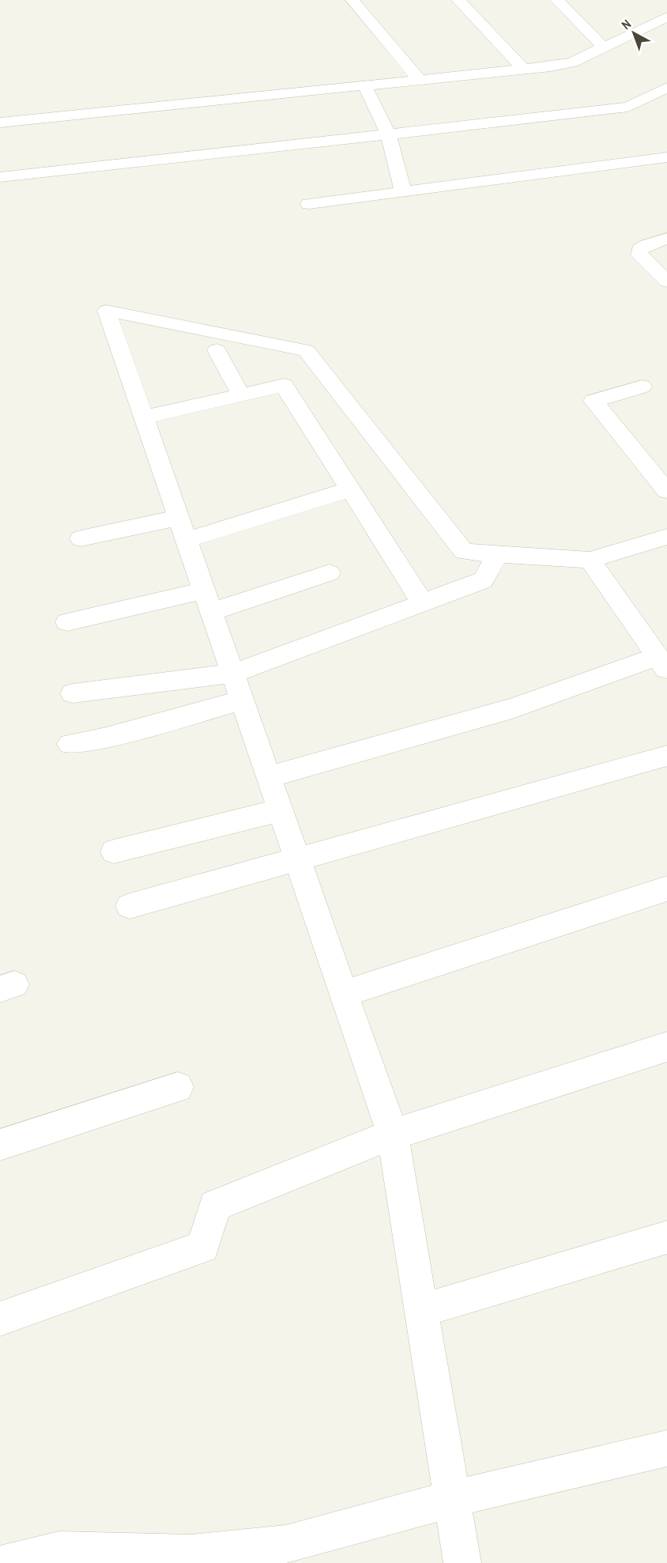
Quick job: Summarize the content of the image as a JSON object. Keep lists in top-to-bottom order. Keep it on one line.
{"north":"top left"}
